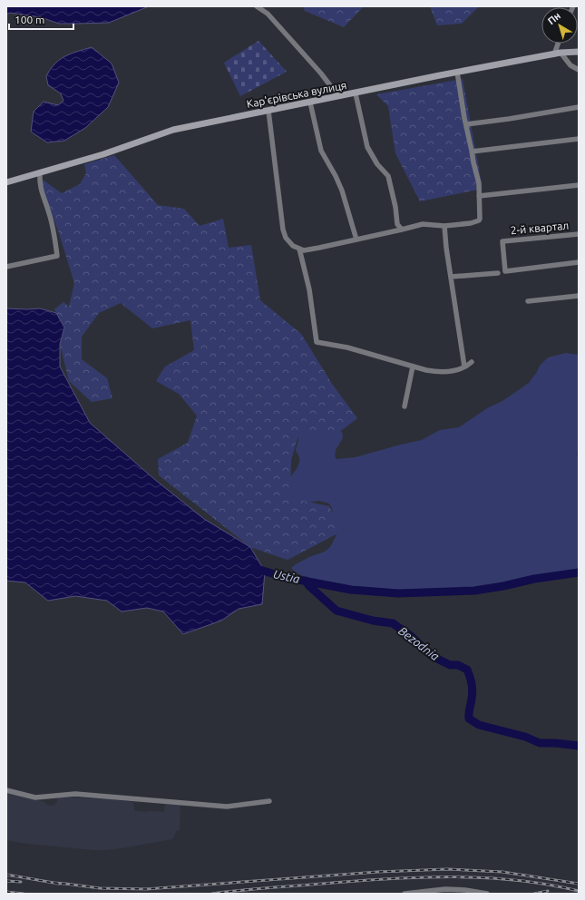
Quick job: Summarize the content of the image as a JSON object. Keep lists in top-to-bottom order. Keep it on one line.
{"streets":{"street":["Кар'єрівська вулиця","2-й квартал"]},"water":["Ustia","Bezodnia"],"scale_bar":"100 m","north":"top left"}
